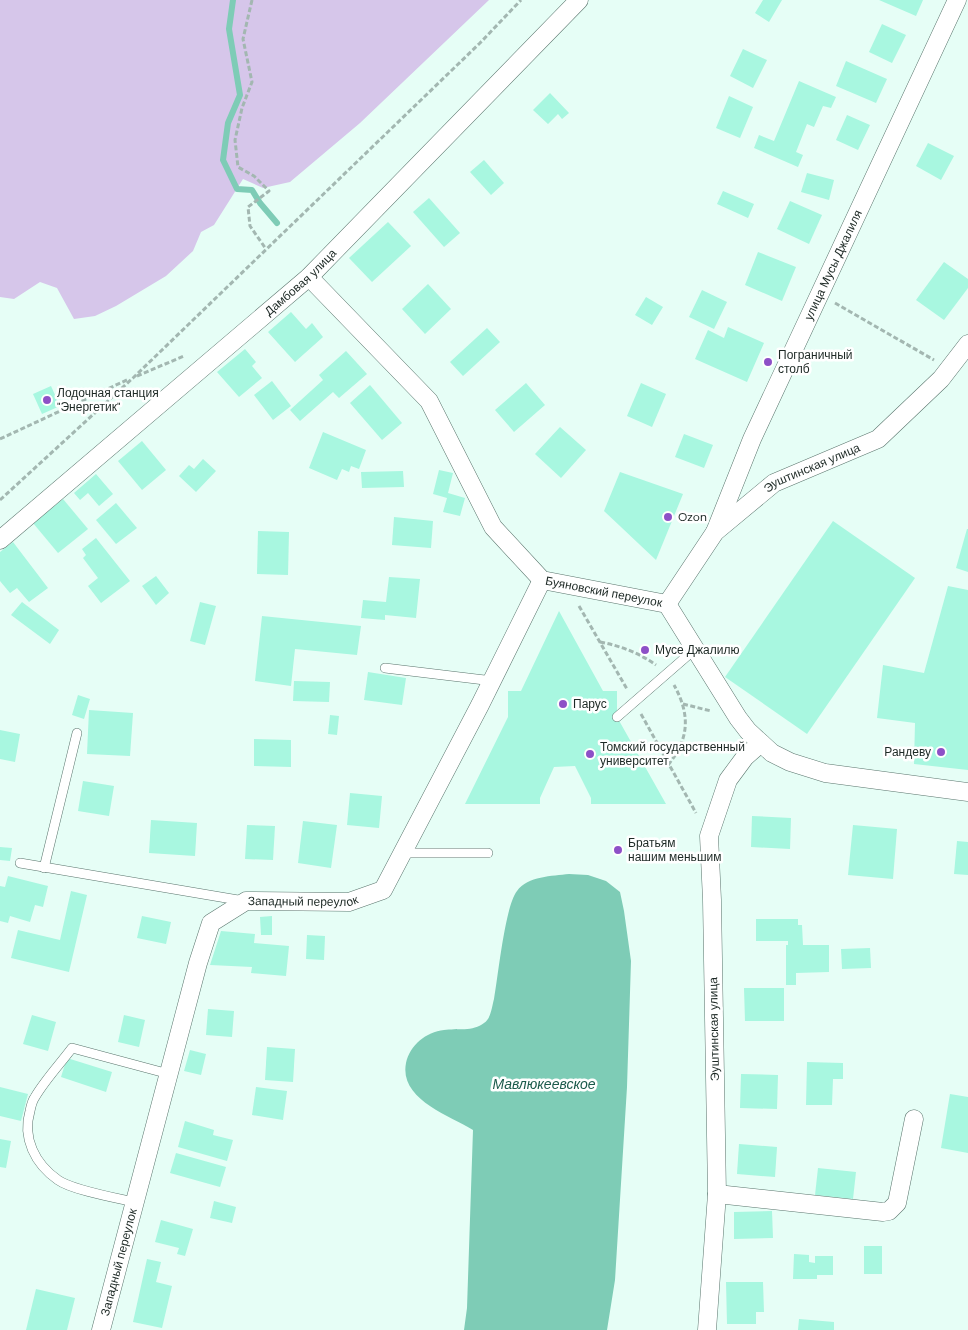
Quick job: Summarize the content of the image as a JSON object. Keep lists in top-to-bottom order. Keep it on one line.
{"streets":{"street":["улица Мусы Джалиля","Дамбовая улица","Эуштинская улица","Буяновский переулок","Западный переулок"]},"crossings":[["улица Мусы Джалиля","Эуштинская улица"],["Дамбовая улица","Буяновский переулок"],["Эуштинская улица","Буяновский переулок"],["Буяновский переулок","Западный переулок"]],"water":["Мавлюкеевское"],"places":["Пограничный столб","Лодочная станция \"Энергетик\"","Ozon","Мусе Джалилю","Парус","Рандеву","Томский государственный университет","Братьям нашим меньшим"]}
